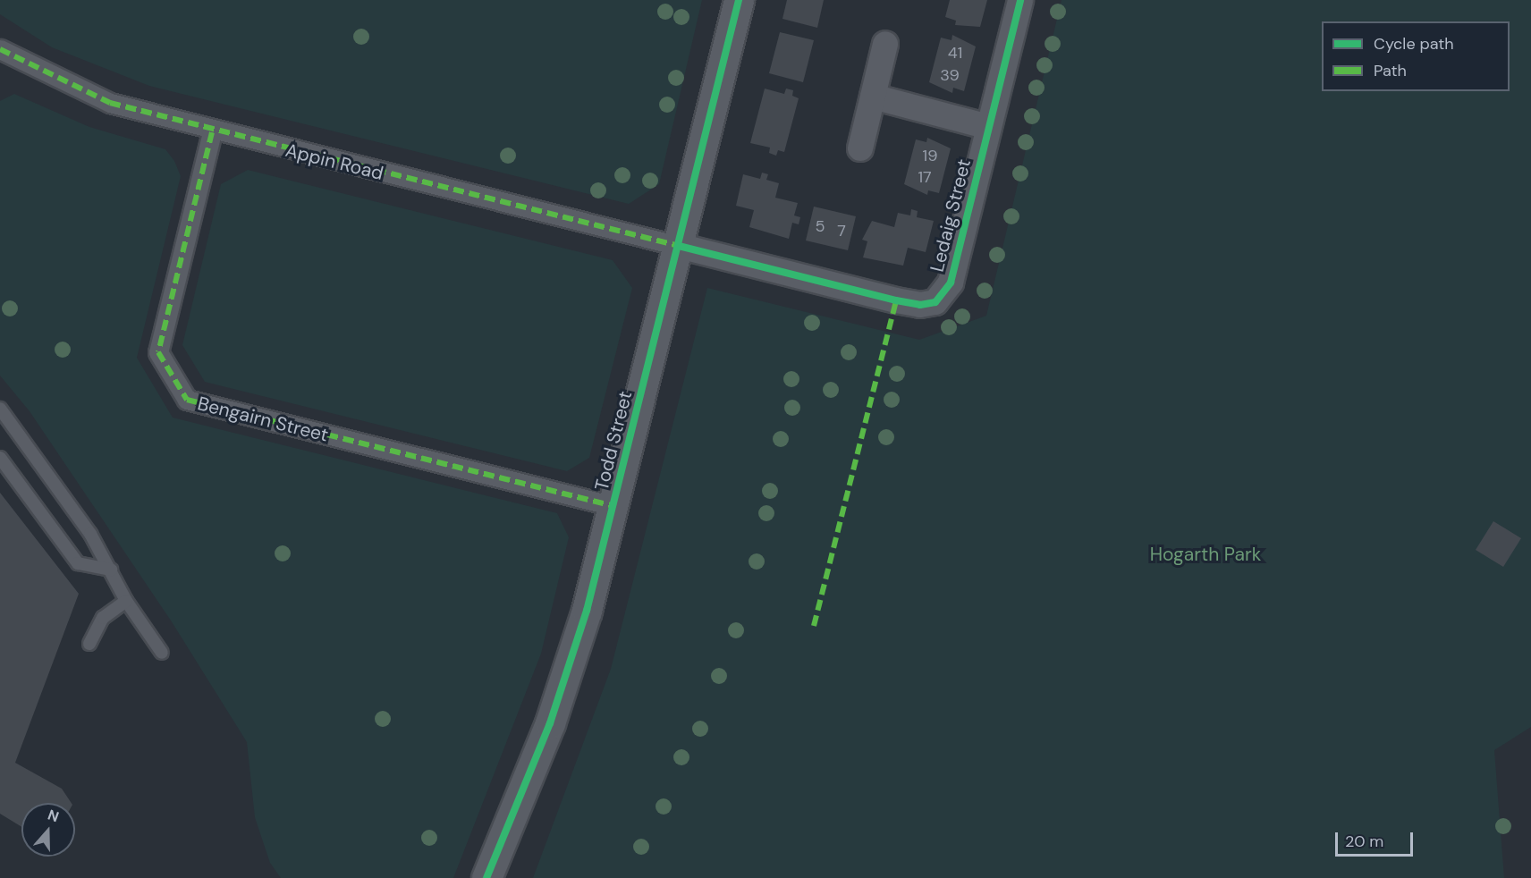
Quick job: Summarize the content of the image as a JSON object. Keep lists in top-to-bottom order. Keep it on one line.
{"streets":{"street":["Appin Road","Ledaig Street","Bengairn Street","Todd Street"]},"crossings":[["Appin Road","Ledaig Street"],["Appin Road","Bengairn Street"],["Appin Road","Todd Street"],["Ledaig Street","Todd Street"],["Bengairn Street","Todd Street"]],"parks":["Hogarth Park"],"house_numbers":["41","39","19","17","5","7"],"legend":["Cycle path","Path"],"scale_bar":"20 m","north":"top"}
